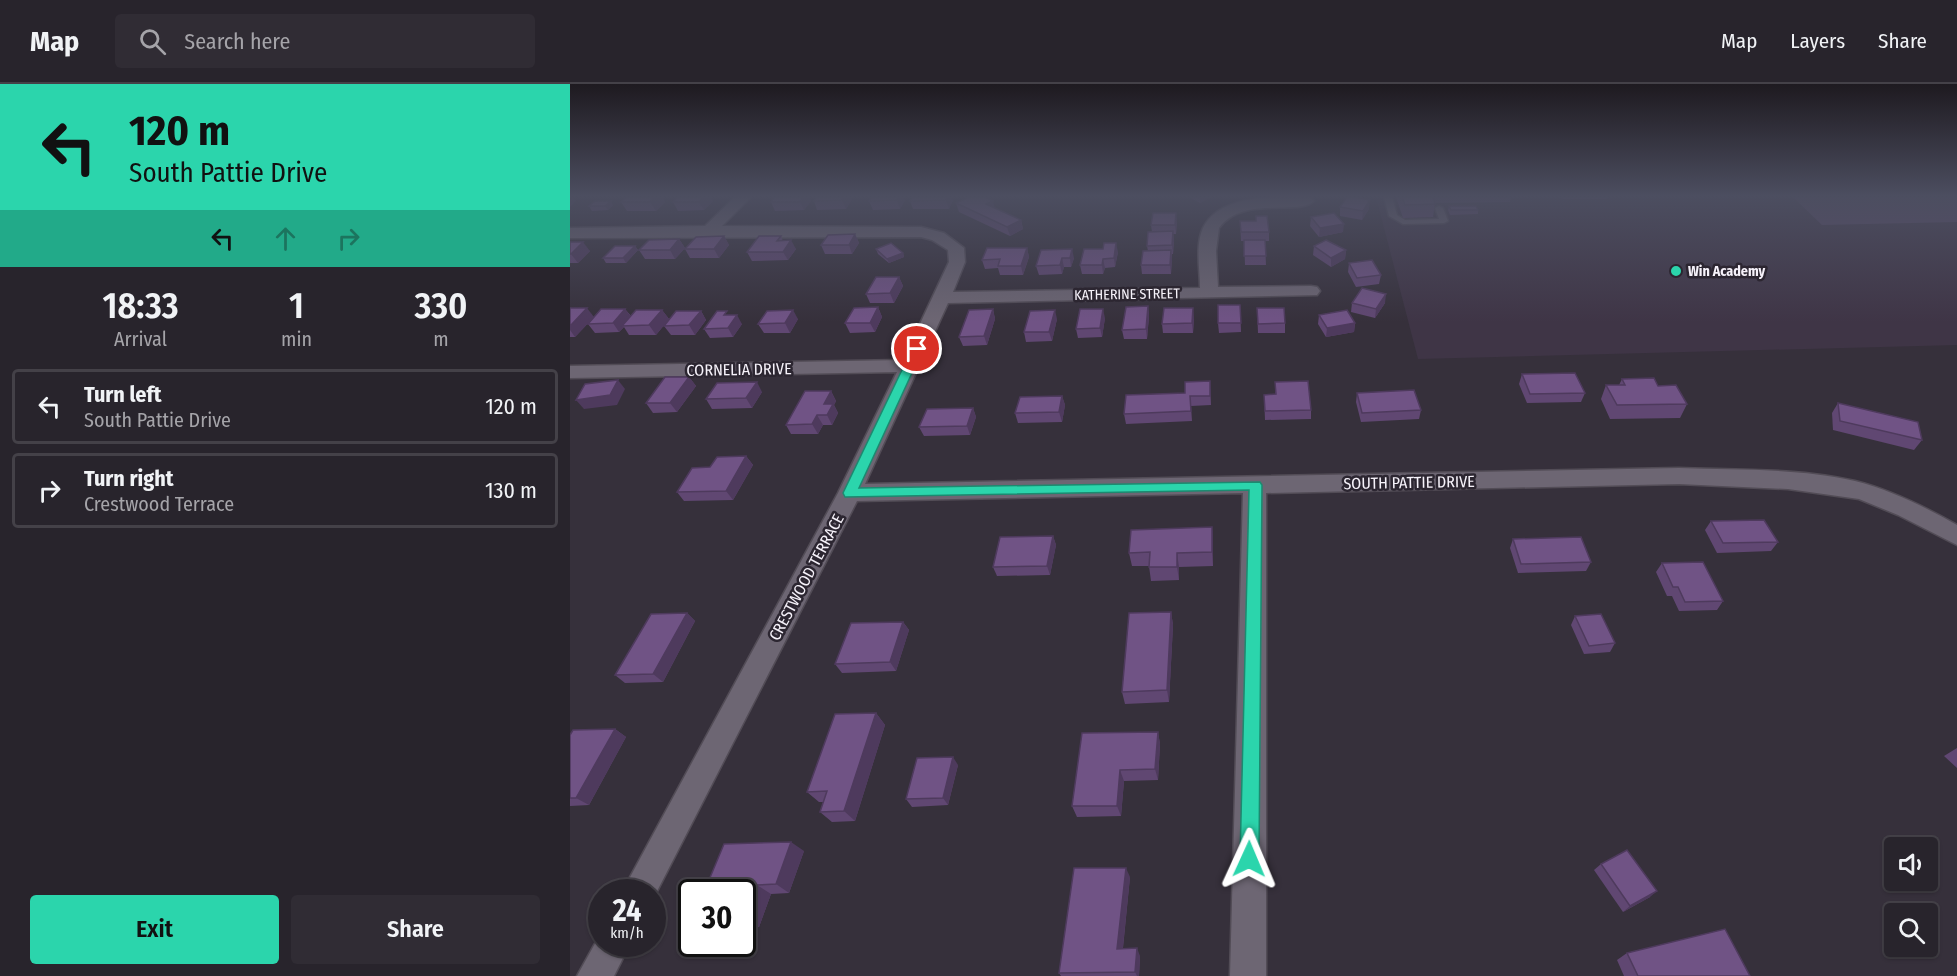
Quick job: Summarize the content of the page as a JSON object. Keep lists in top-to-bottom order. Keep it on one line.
{"streets":{"street":["KATHERINE STREET","CORNELIA DRIVE","SOUTH PATTIE DRIVE","CRESTWOOD TERRACE"]},"crossings":[["KATHERINE STREET","CRESTWOOD TERRACE"],["CORNELIA DRIVE","CRESTWOOD TERRACE"],["SOUTH PATTIE DRIVE","CRESTWOOD TERRACE"]],"places":["Win Academy"],"page":{"header":"Map","search":"Search here","nav":["Map","Layers","Share"],"turn":["120 m","South Pattie Drive"],"eta":["18:33","Arrival","1","min","330","m"],"list":[{"name":"Turn left","note":"South Pattie Drive","value":"120 m"},{"name":"Turn right","note":"Crestwood Terrace","value":"130 m"}],"speed":"24 km/h","limit":"30","buttons":["Exit","Share"]}}
